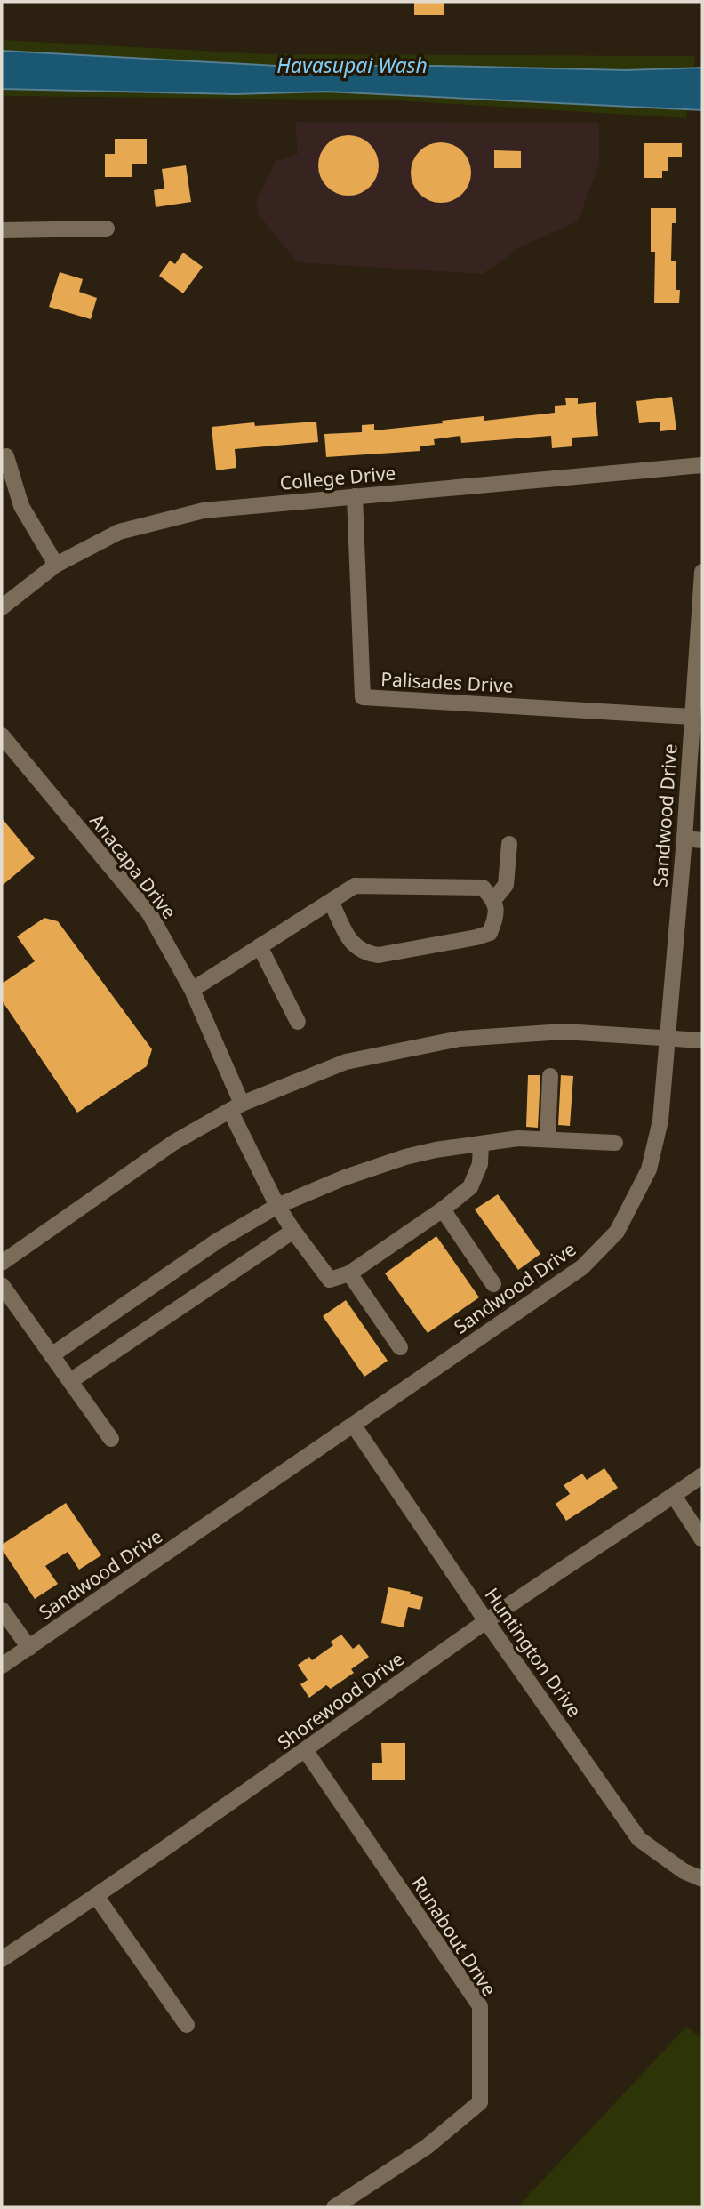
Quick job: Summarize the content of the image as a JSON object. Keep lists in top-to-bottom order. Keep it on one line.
{"streets":{"street":["College Drive","Palisades Drive","Sandwood Drive","Anacapa Drive","Huntington Drive","Shorewood Drive","Runabout Drive"]},"crossings":[["College Drive","Palisades Drive"],["Palisades Drive","Sandwood Drive"],["Sandwood Drive","Huntington Drive"],["Huntington Drive","Shorewood Drive"],["Shorewood Drive","Runabout Drive"]],"water":["Havasupai Wash"]}
